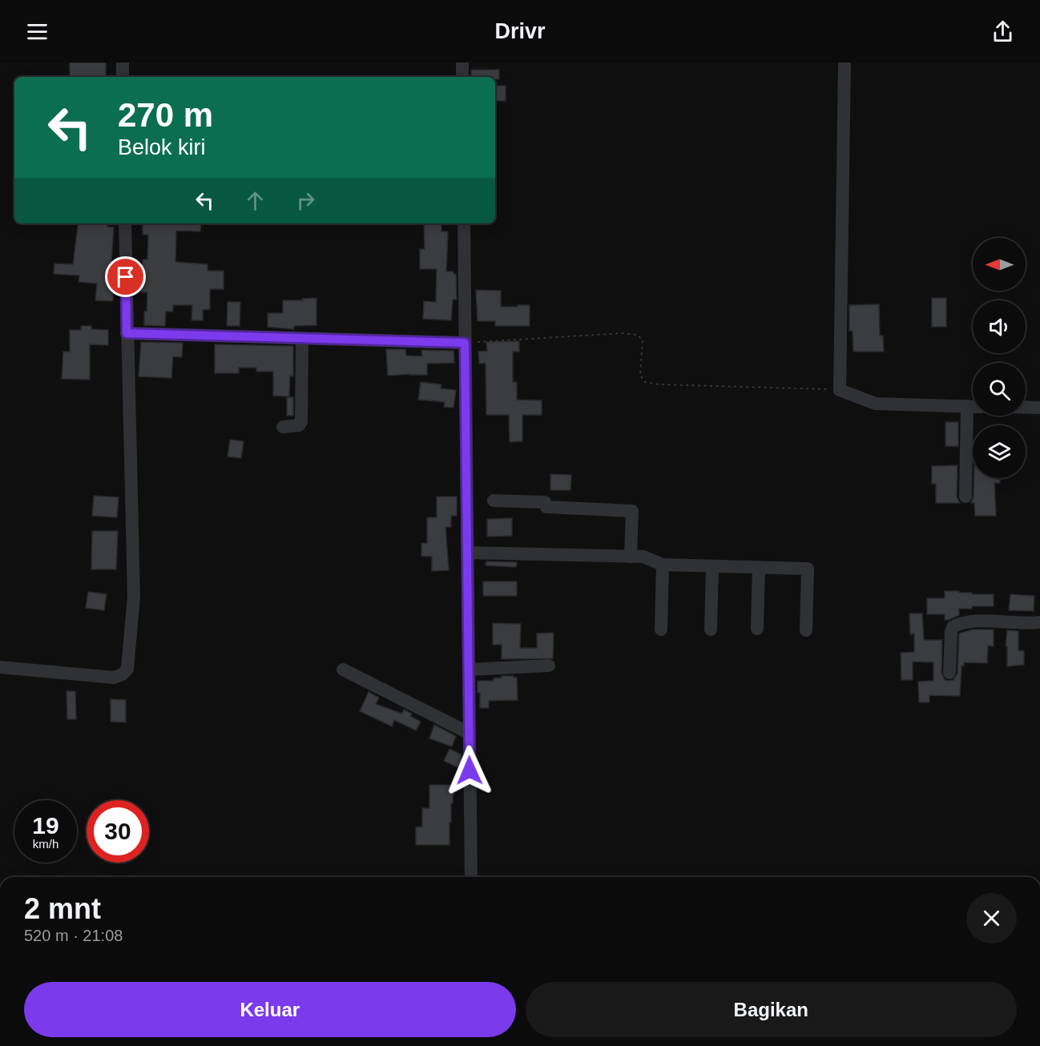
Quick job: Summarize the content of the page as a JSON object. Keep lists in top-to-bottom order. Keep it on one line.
{"north":"left","page":{"header":"Drivr","turn":["270 m","Belok kiri"],"speed":"19 km/h","limit":"30","heading":["2 mnt","520 m · 21:08"],"buttons":["Keluar","Bagikan"]}}
